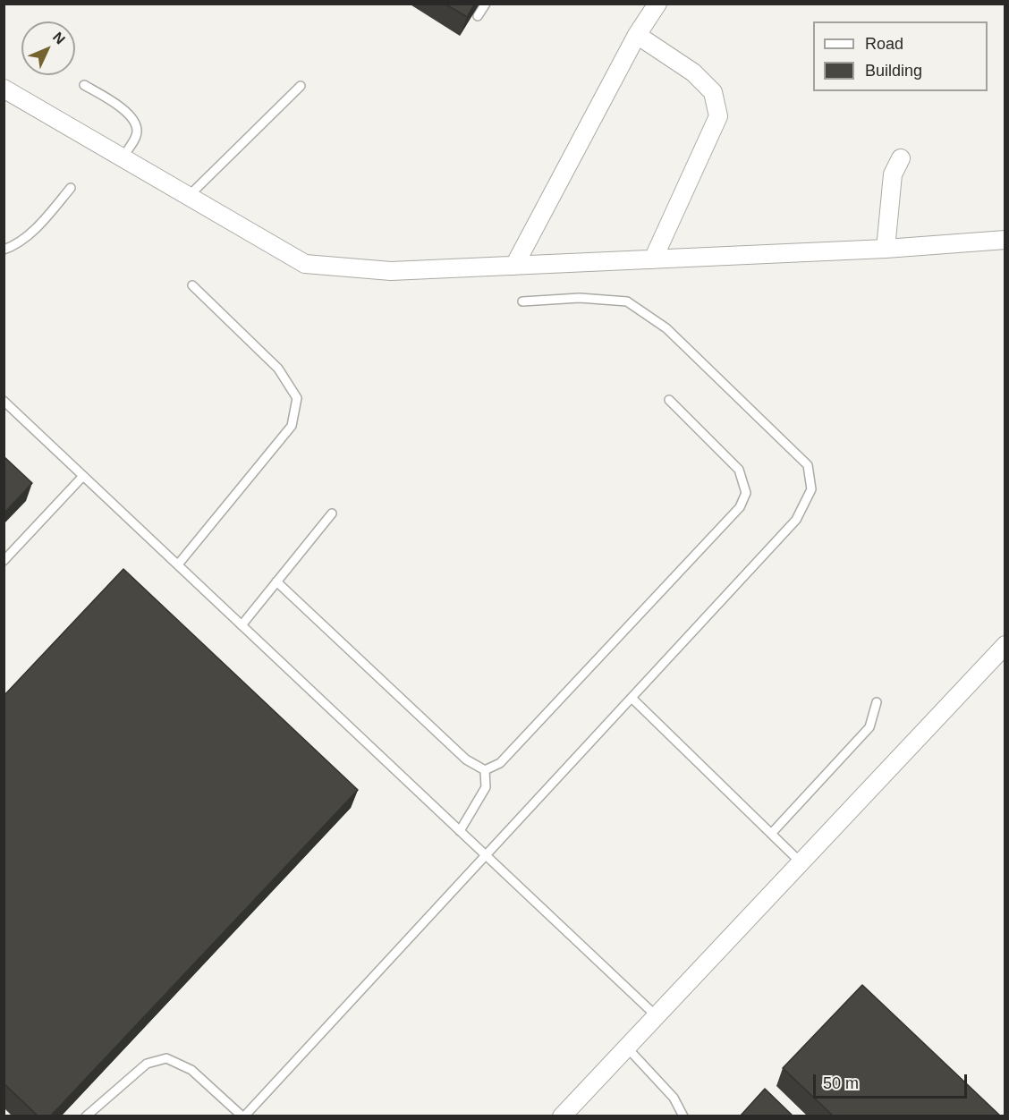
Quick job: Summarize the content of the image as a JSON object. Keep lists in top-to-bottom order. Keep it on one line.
{"legend":["Road","Building"],"scale_bar":"50 m","north":"top right"}
